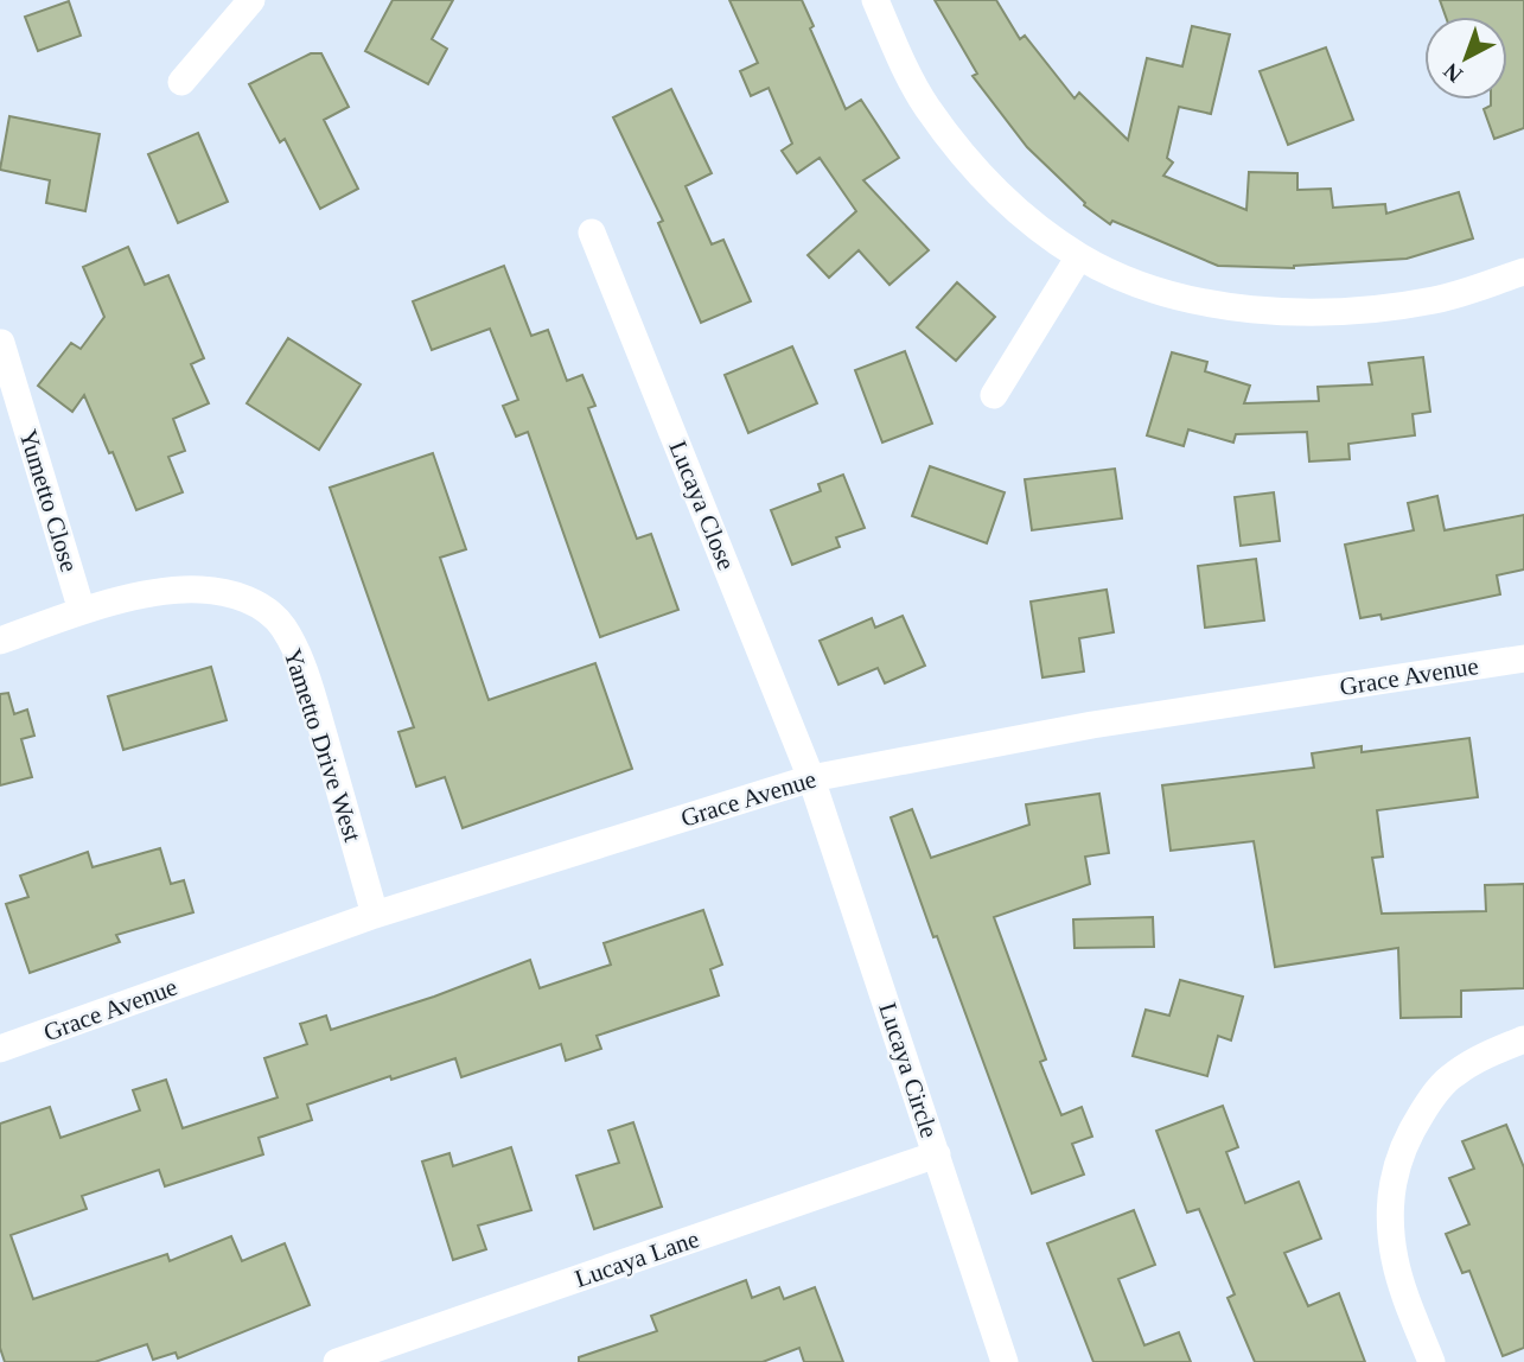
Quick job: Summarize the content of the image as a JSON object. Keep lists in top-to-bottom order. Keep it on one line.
{"streets":{"street":["Yumetto Close","Lucaya Close","Grace Avenue","Yametto Drive West","Lucaya Circle","Lucaya Lane"]},"crossings":[["Yumetto Close","Yametto Drive West"],["Lucaya Close","Grace Avenue"],["Lucaya Close","Lucaya Circle"],["Grace Avenue","Yametto Drive West"],["Grace Avenue","Lucaya Circle"],["Lucaya Circle","Lucaya Lane"]],"north":"bottom left"}
